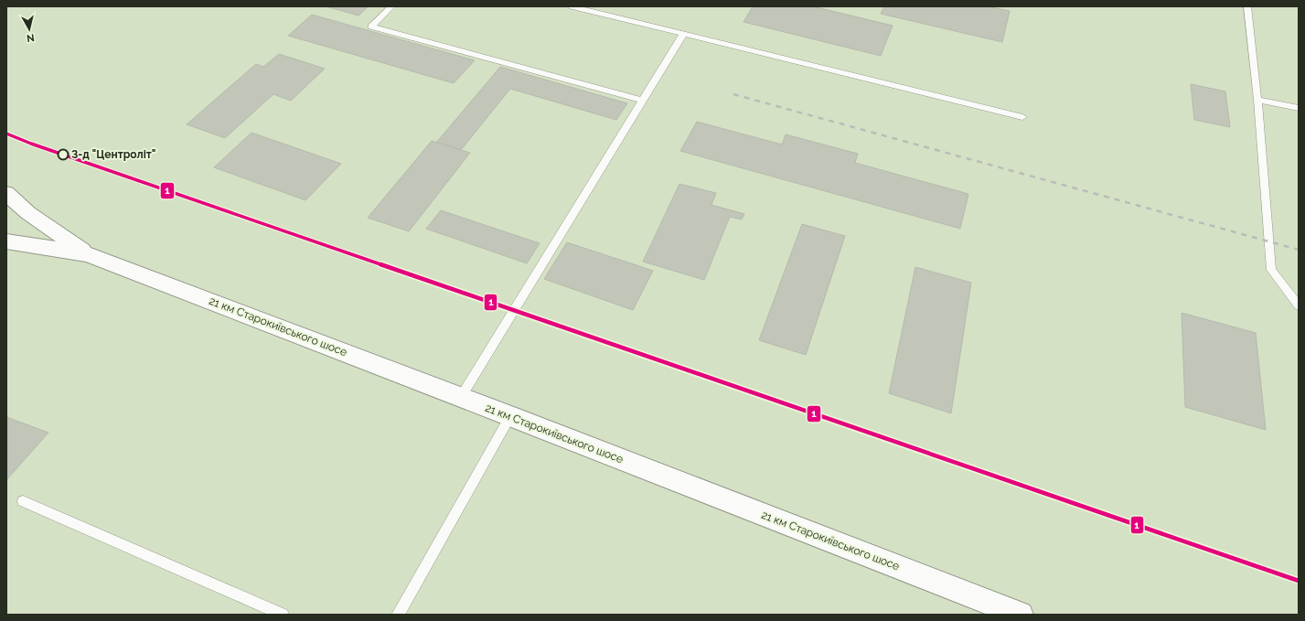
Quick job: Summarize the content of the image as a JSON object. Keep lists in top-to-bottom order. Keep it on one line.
{"streets":{"street":["21 км Старокиївського шосе"]},"places":["З-д \"Центроліт\""],"lines":["transit line 1"],"north":"bottom"}
